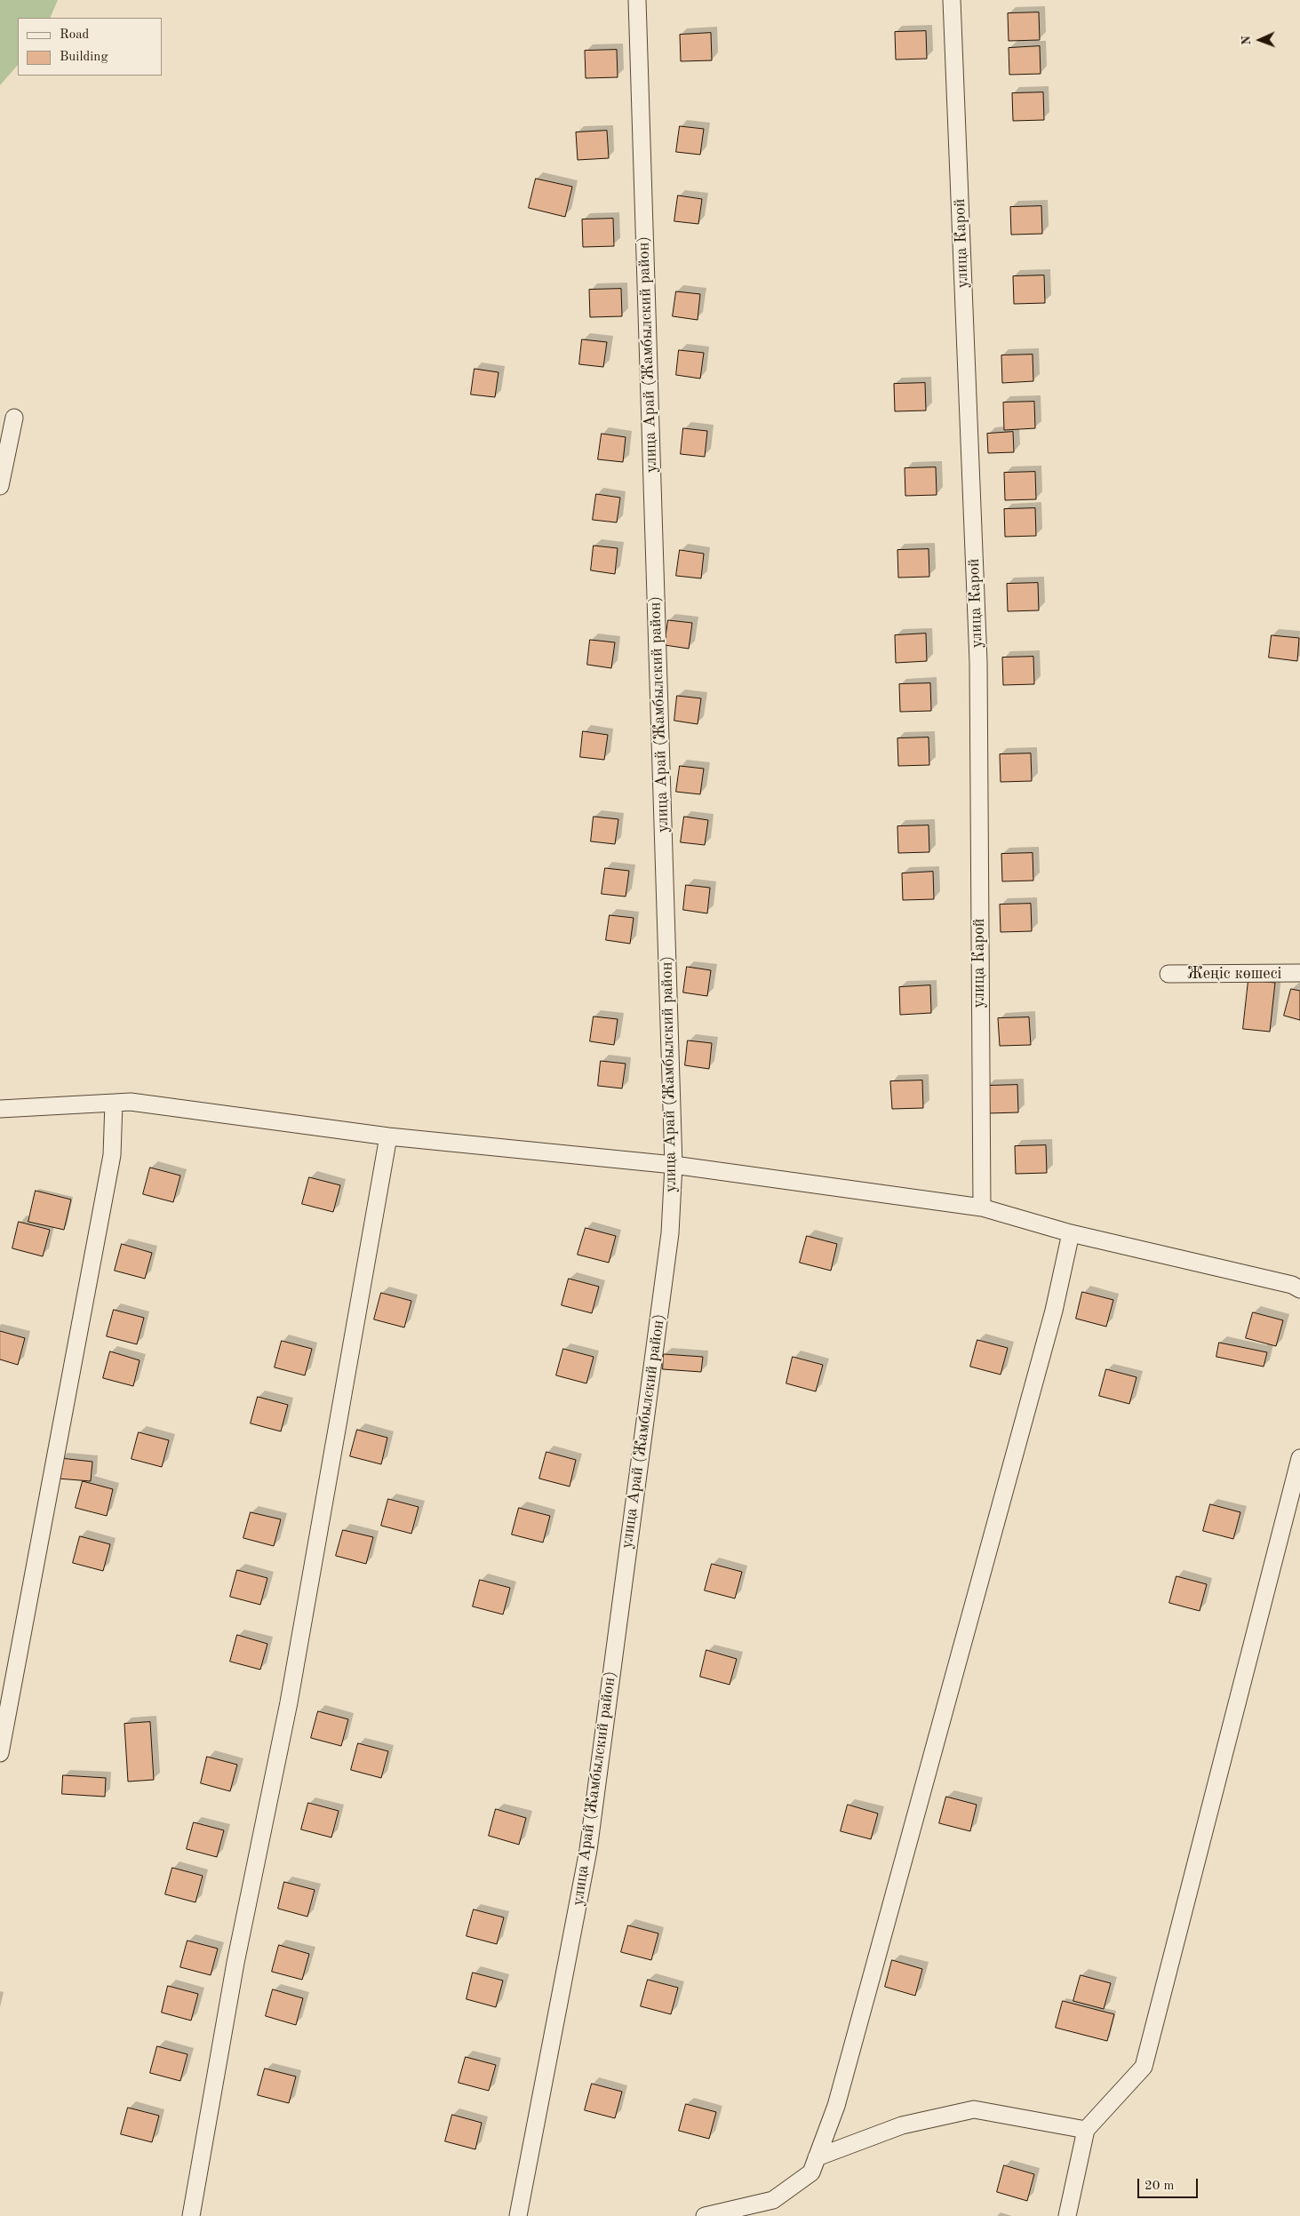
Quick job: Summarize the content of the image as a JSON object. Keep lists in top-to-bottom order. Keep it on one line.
{"streets":{"street":["улица Карой","улица Арай (Жамбылский район)","Жеңіс көшесі"]},"legend":["Road","Building"],"scale_bar":"20 m","north":"left"}
